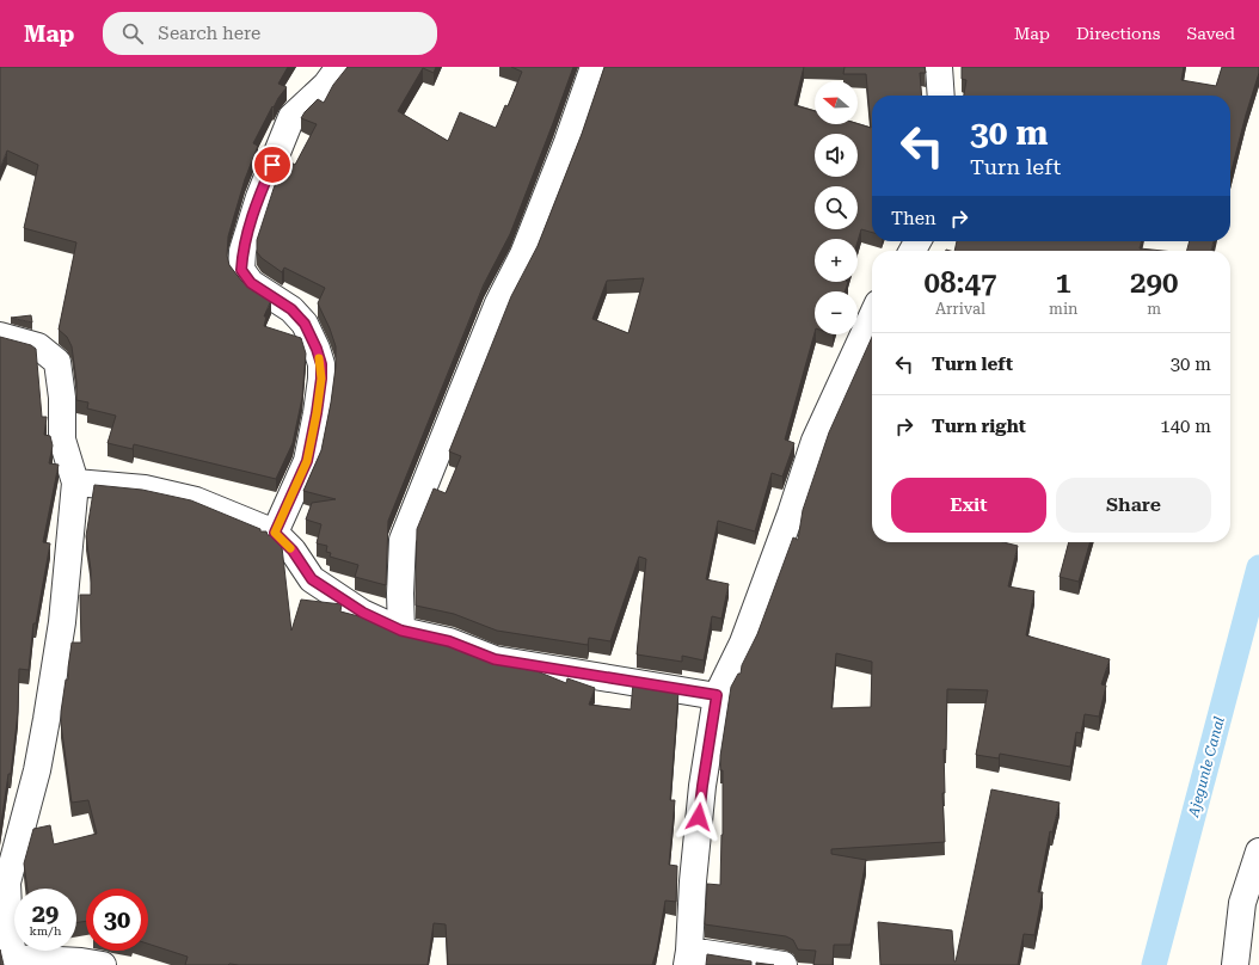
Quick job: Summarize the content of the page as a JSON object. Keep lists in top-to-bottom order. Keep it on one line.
{"water":["Ajegunle Canal"],"north":"left","page":{"header":"Map","search":"Search here","nav":["Map","Directions","Saved"],"map_buttons":["+","−"],"turn":["30 m","Turn left"],"then":"Then","eta":["08:47","Arrival","1","min","290","m"],"list":[{"name":"Turn left","value":"30 m"},{"name":"Turn right","value":"140 m"}],"buttons":["Exit","Share"],"speed":"29 km/h","limit":"30"}}
